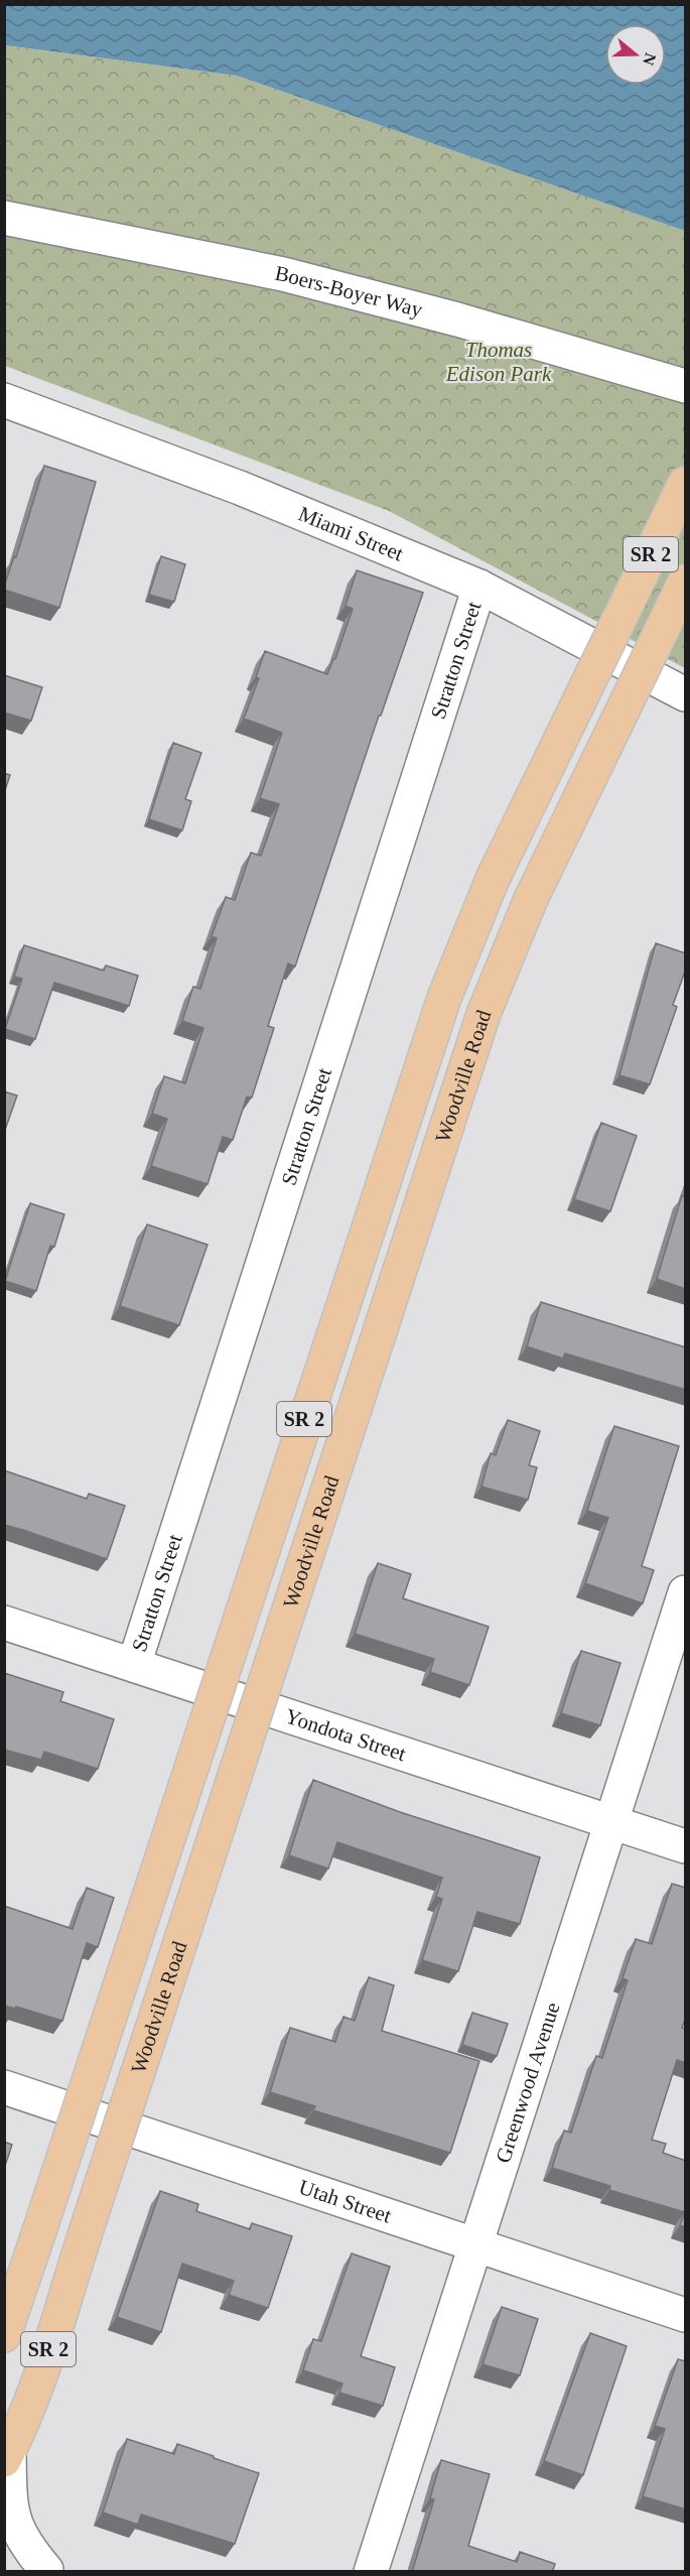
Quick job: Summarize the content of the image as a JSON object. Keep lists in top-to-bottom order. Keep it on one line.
{"streets":{"main road":["SR 2","Woodville Road"],"street":["Boers-Boyer Way","Miami Street","Stratton Street","Yondota Street","Greenwood Avenue","Utah Street"]},"crossings":[["Miami Street","Stratton Street"],["Stratton Street","Yondota Street"],["Yondota Street","Greenwood Avenue"],["Greenwood Avenue","Utah Street"]],"parks":["Thomas Edison Park"],"north":"right"}
